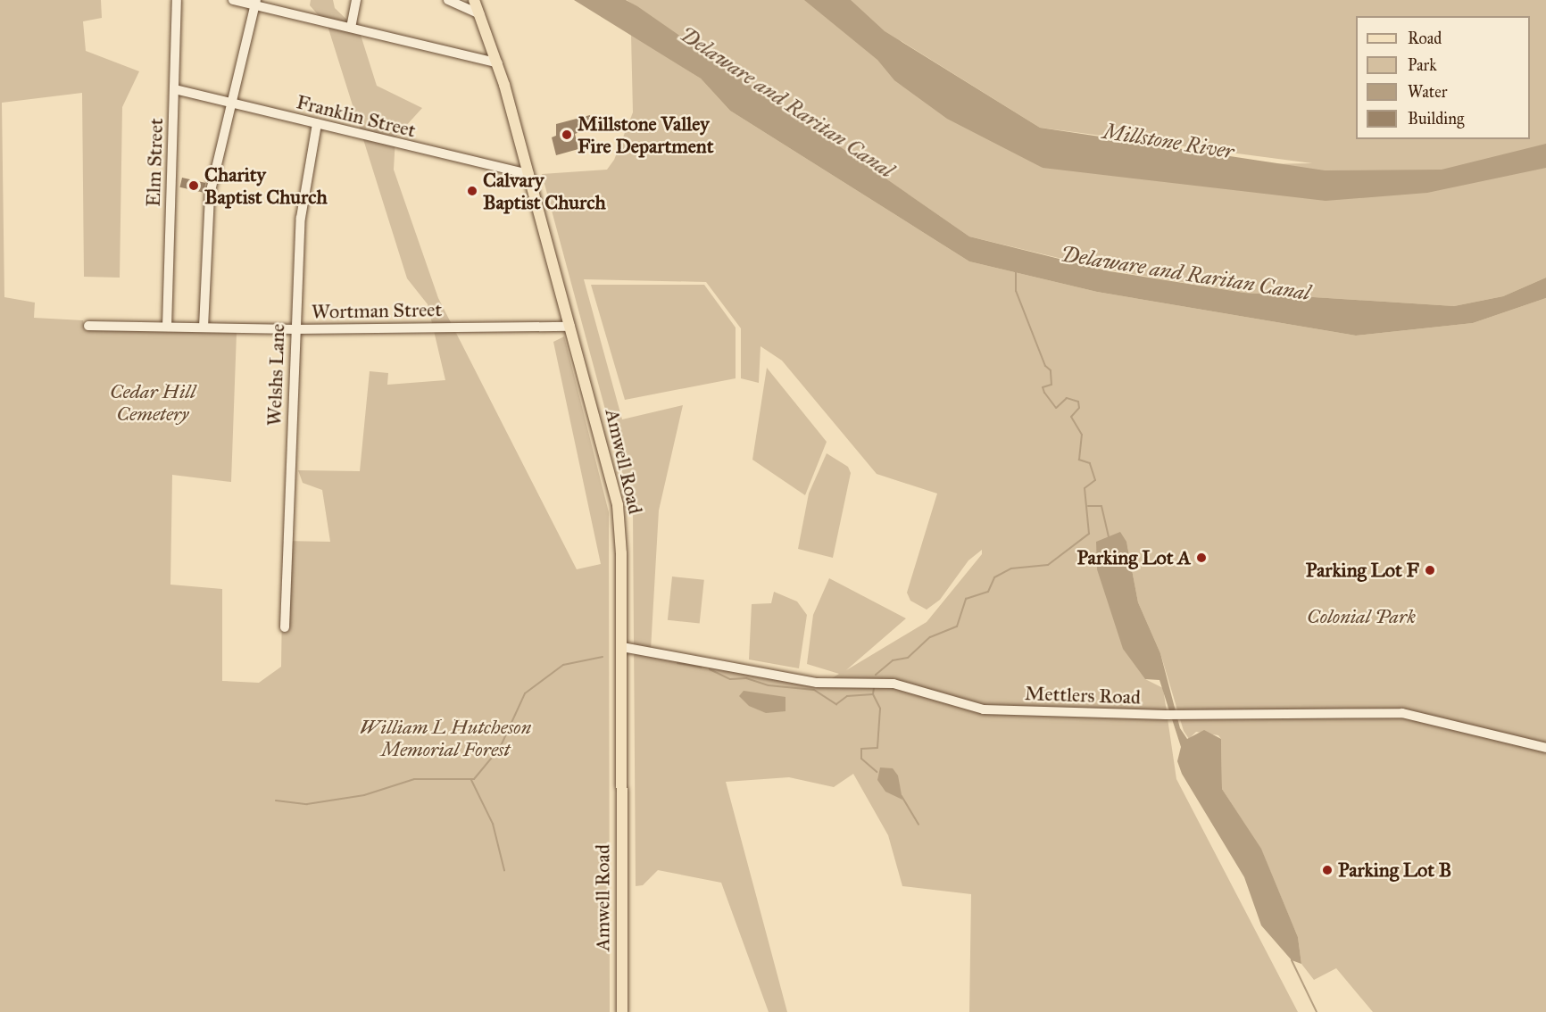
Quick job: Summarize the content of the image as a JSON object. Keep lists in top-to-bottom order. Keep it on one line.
{"streets":{"main road":["Amwell Road"],"street":["Franklin Street","Elm Street","Wortman Street","Welshs Lane","Mettlers Road"]},"crossings":[["Franklin Street","Elm Street"],["Franklin Street","Welshs Lane"],["Franklin Street","Amwell Road"],["Elm Street","Wortman Street"],["Wortman Street","Welshs Lane"],["Wortman Street","Amwell Road"],["Amwell Road","Mettlers Road"]],"water":["Delaware and Raritan Canal","Millstone River"],"parks":["Cedar Hill Cemetery","Colonial Park","William L Hutcheson Memorial Forest"],"places":["Millstone Valley Fire Department","Charity Baptist Church","Calvary Baptist Church","Parking Lot A","Parking Lot F","Parking Lot B"],"legend":["Road","Park","Water","Building"]}
